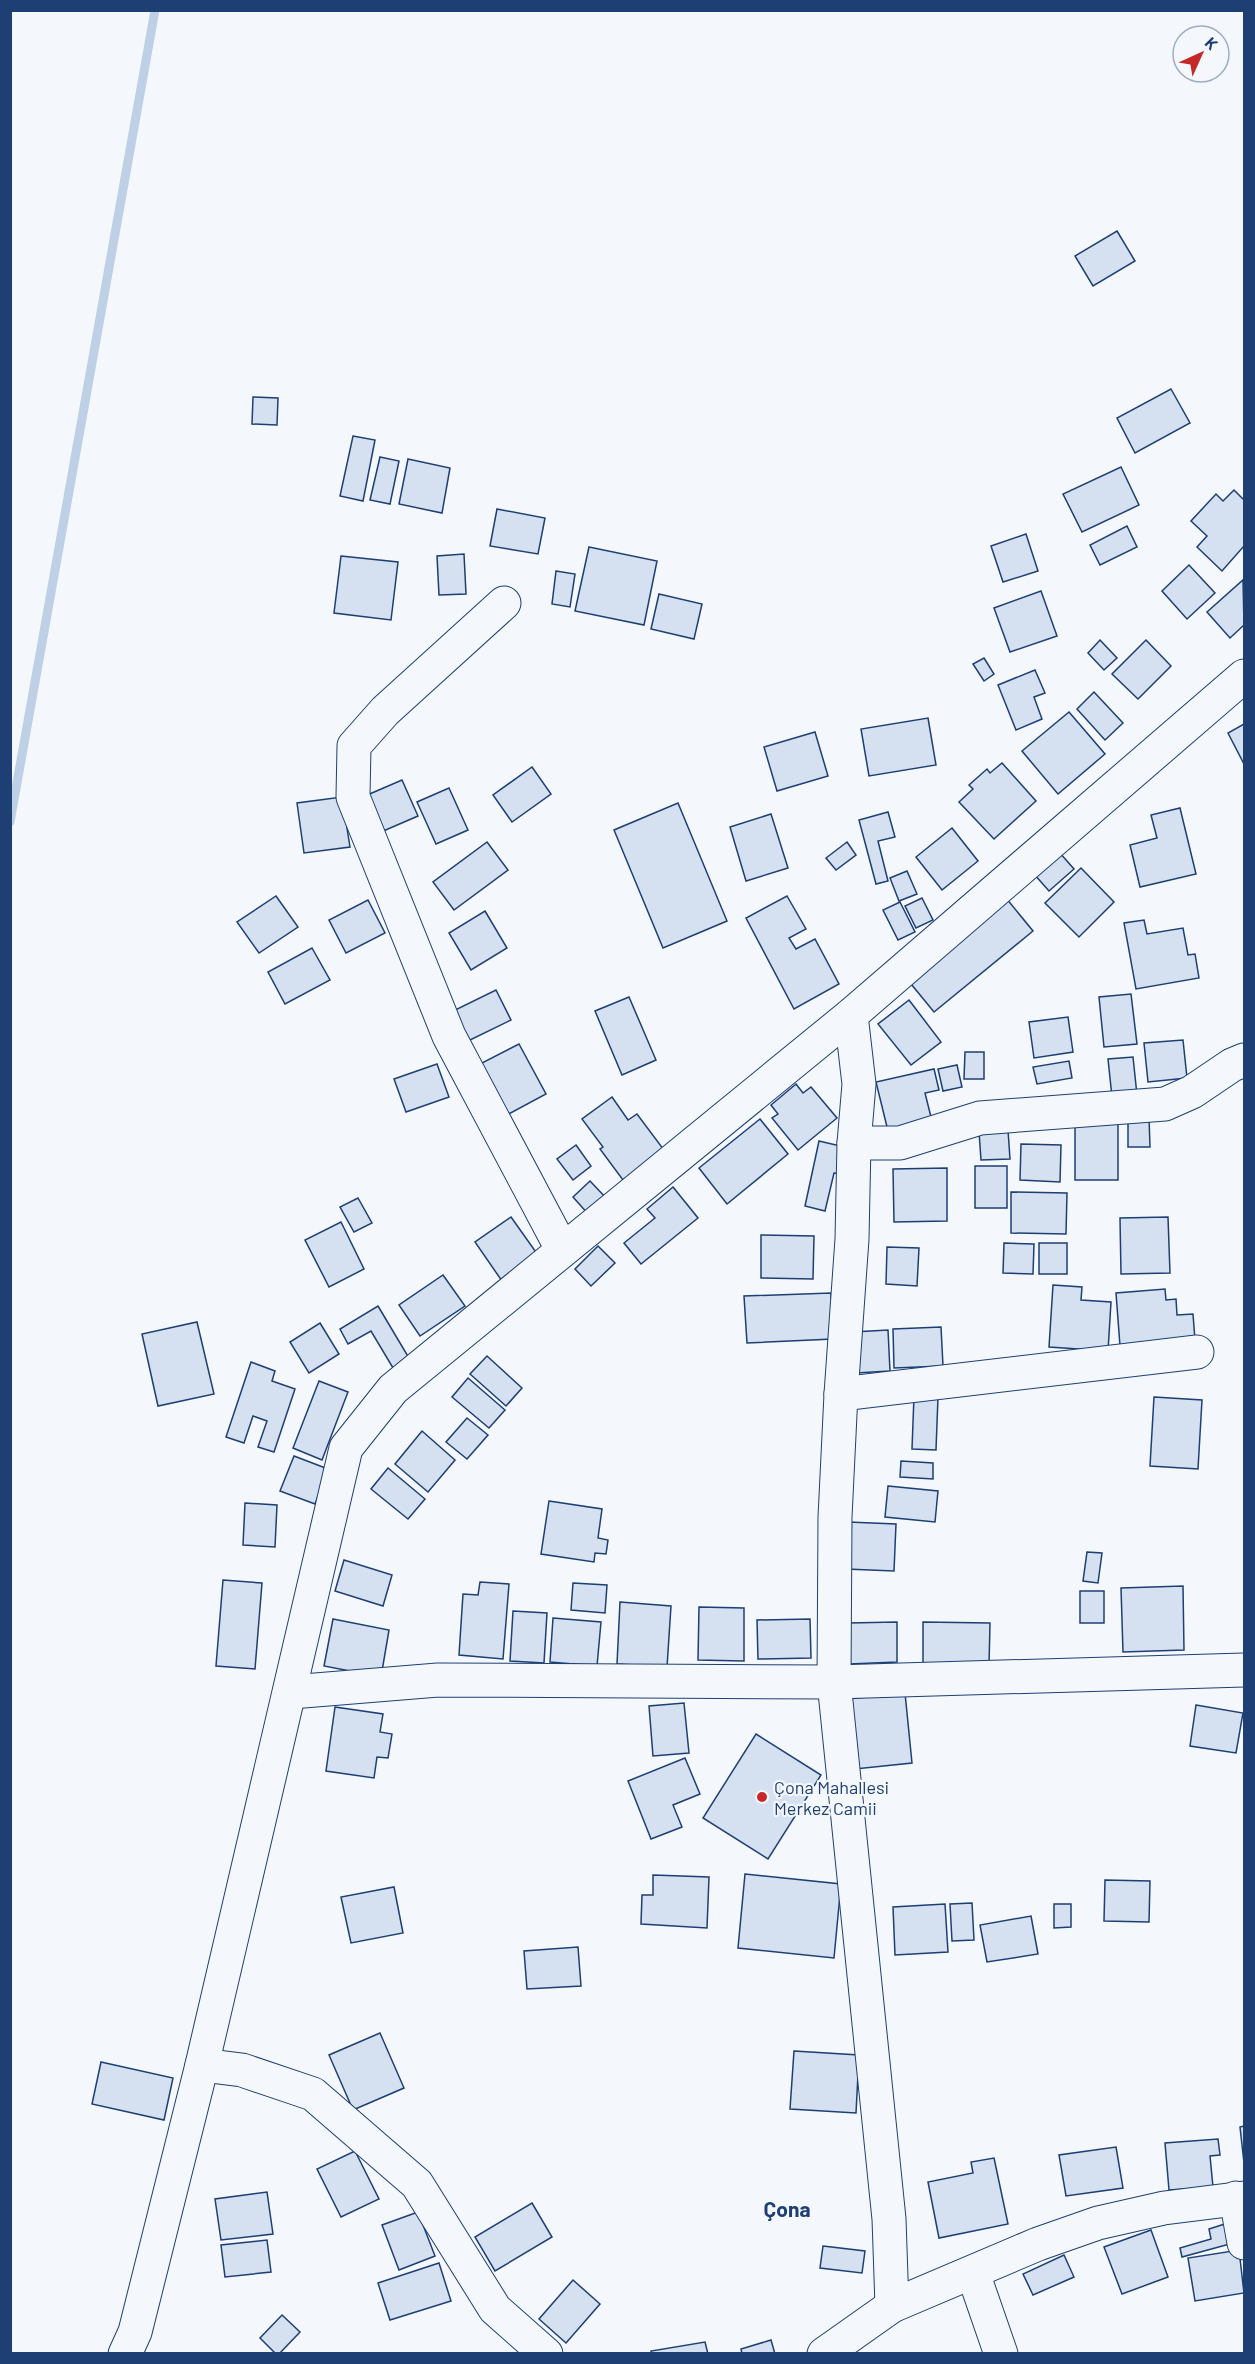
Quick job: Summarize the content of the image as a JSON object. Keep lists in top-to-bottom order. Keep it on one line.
{"districts":["Çona"],"places":["Çona Mahallesi Merkez Camii"],"north":"top right"}
